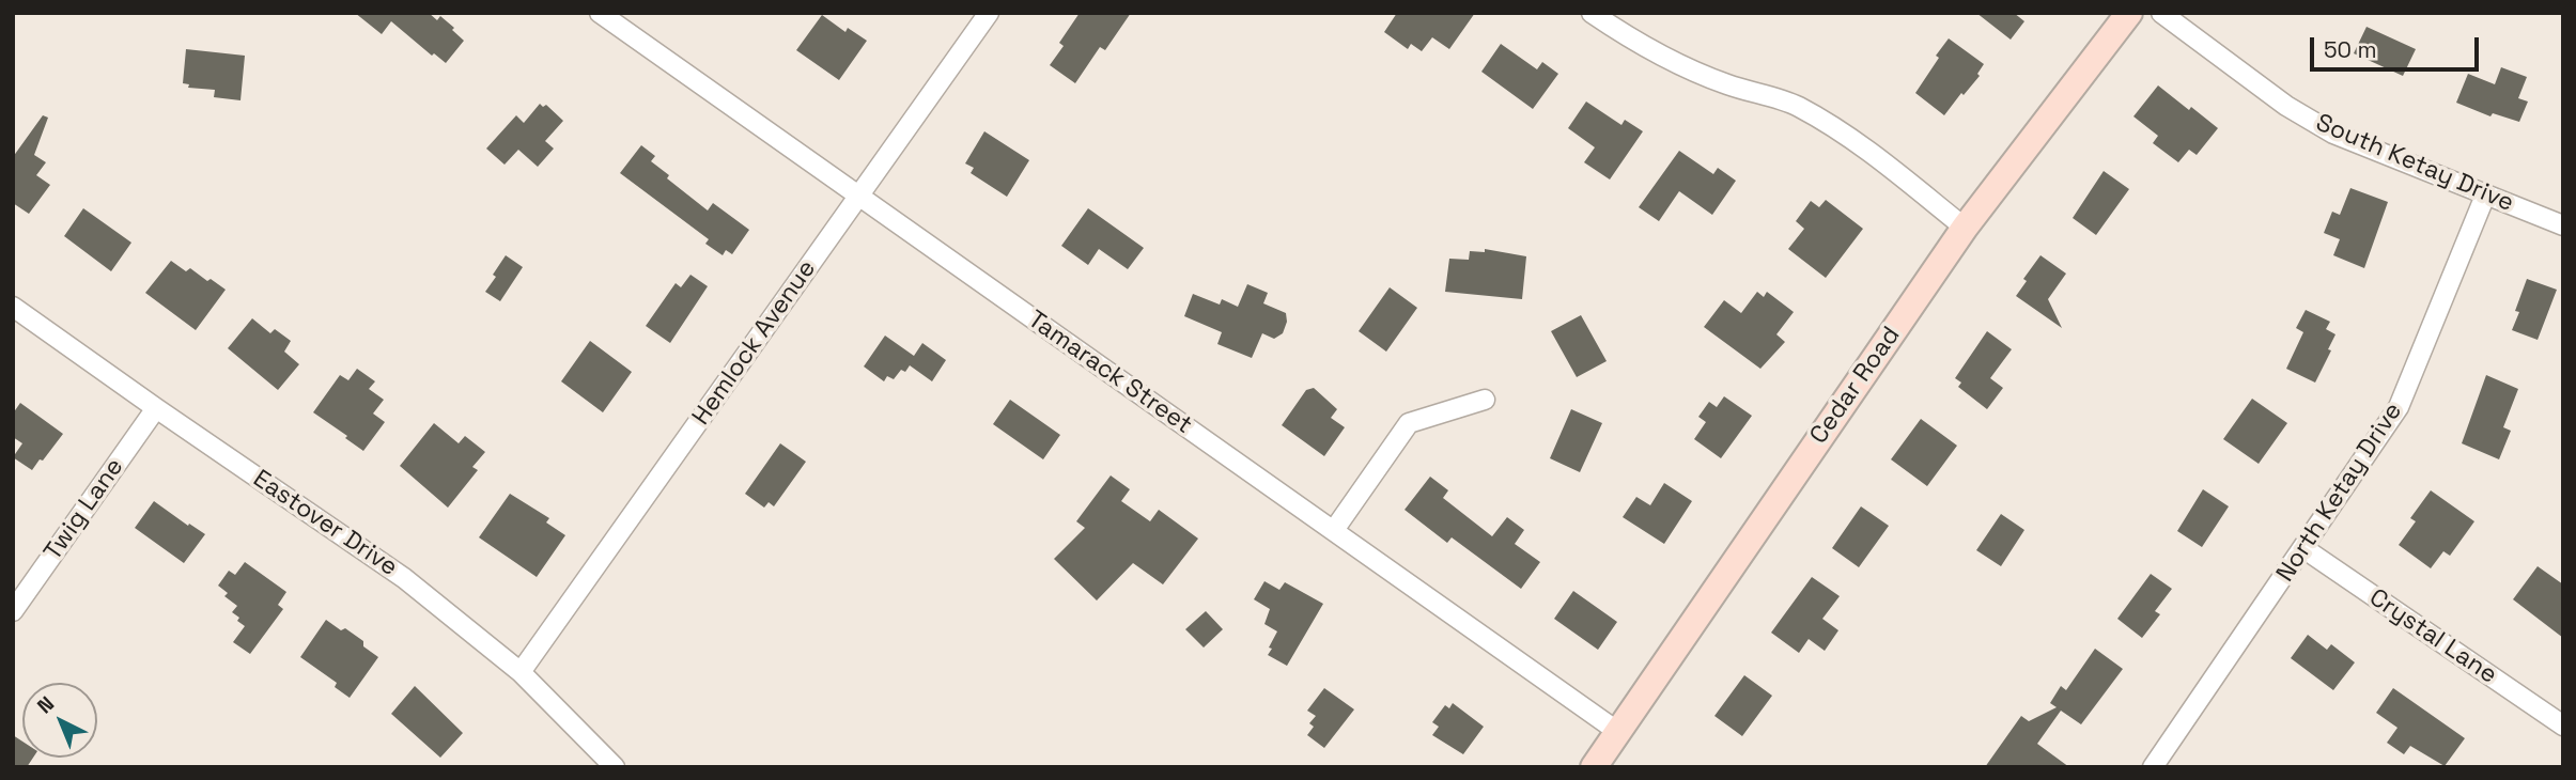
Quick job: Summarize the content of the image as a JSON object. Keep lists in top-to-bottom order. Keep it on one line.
{"streets":{"street":["South Ketay Drive","Hemlock Avenue","Tamarack Street","Cedar Road","North Ketay Drive","Twig Lane","Eastover Drive","Crystal Lane"]},"crossings":[["South Ketay Drive","North Ketay Drive"],["Hemlock Avenue","Tamarack Street"],["Hemlock Avenue","Eastover Drive"],["Tamarack Street","Cedar Road"],["North Ketay Drive","Crystal Lane"],["Twig Lane","Eastover Drive"]],"scale_bar":"50 m","north":"top left"}
